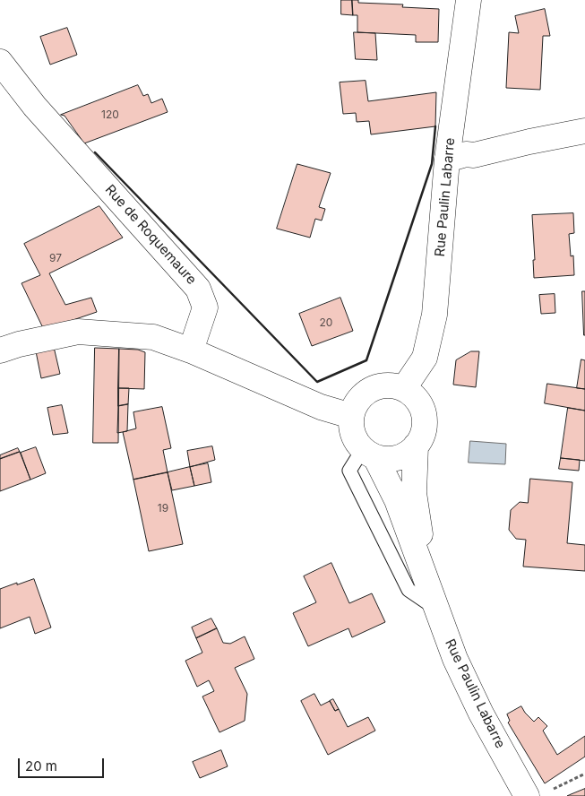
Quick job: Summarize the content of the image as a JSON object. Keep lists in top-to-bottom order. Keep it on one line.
{"streets":{"street":["Rue Paulin Labarre","Rue de Roquemaure"]},"house_numbers":["120","97","20","19"],"scale_bar":"20 m"}
